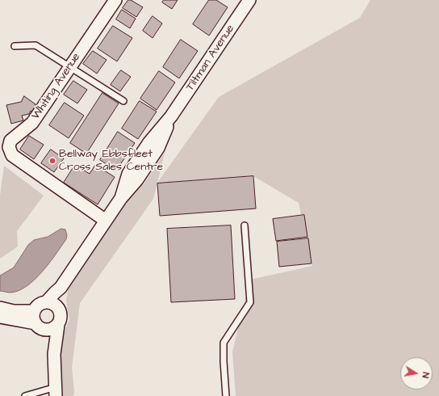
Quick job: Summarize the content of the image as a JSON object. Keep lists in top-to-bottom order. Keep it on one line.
{"streets":{"street":["Tiltman Avenue","Whiting Avenue"]},"crossings":[["Tiltman Avenue","Whiting Avenue"]],"places":["Bellway Ebbsfleet Cross Sales Centre"],"north":"right"}
